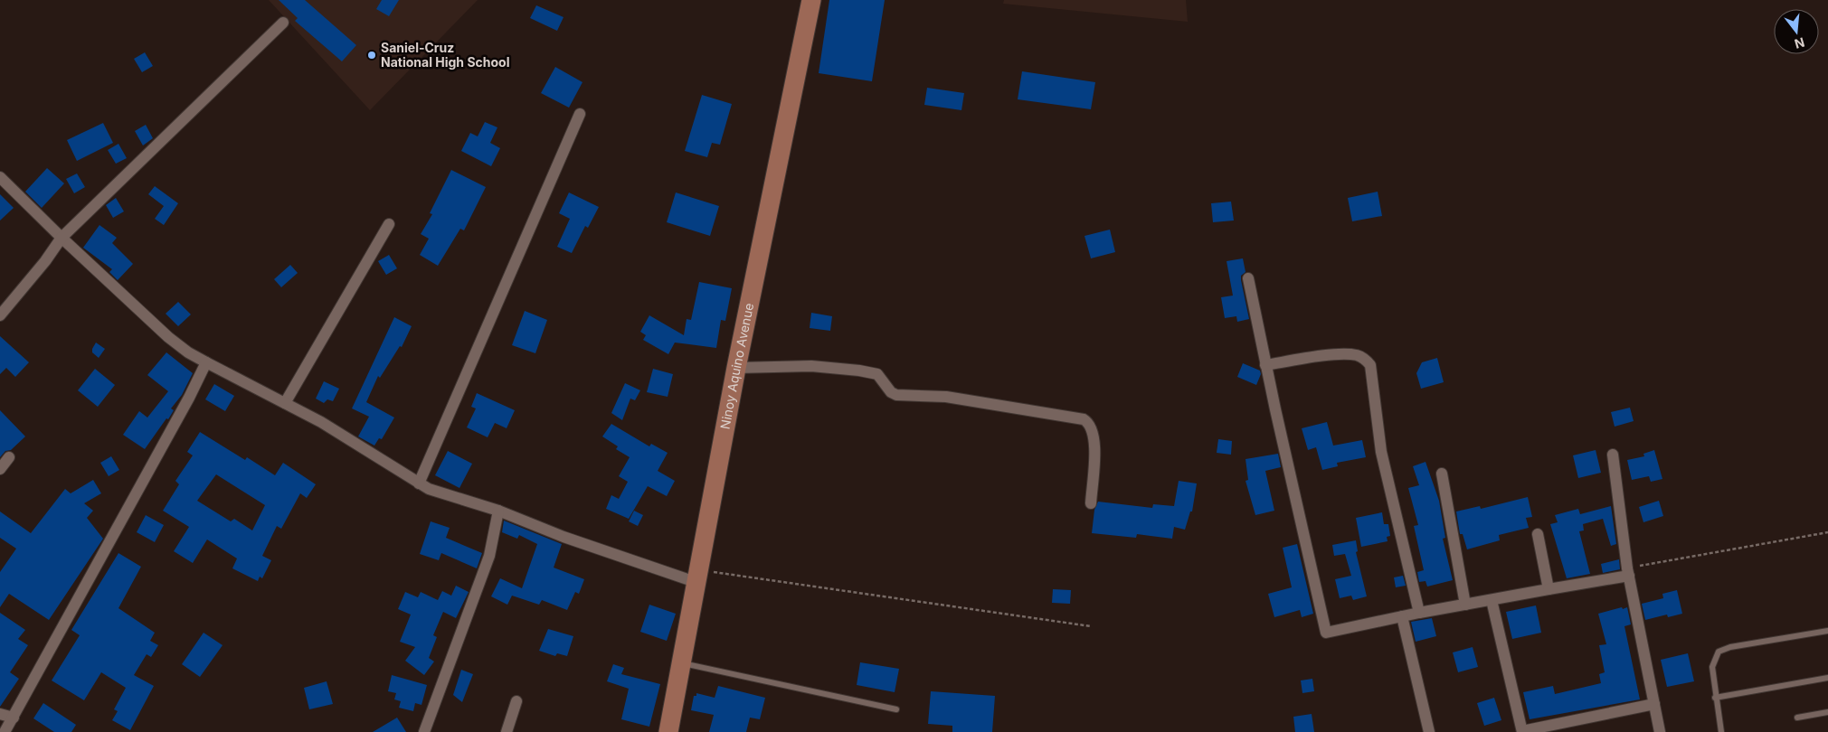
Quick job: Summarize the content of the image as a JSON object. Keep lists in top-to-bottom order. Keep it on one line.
{"streets":{"main road":["Ninoy Aquino Avenue"]},"places":["Saniel-Cruz National High School"],"north":"bottom"}
